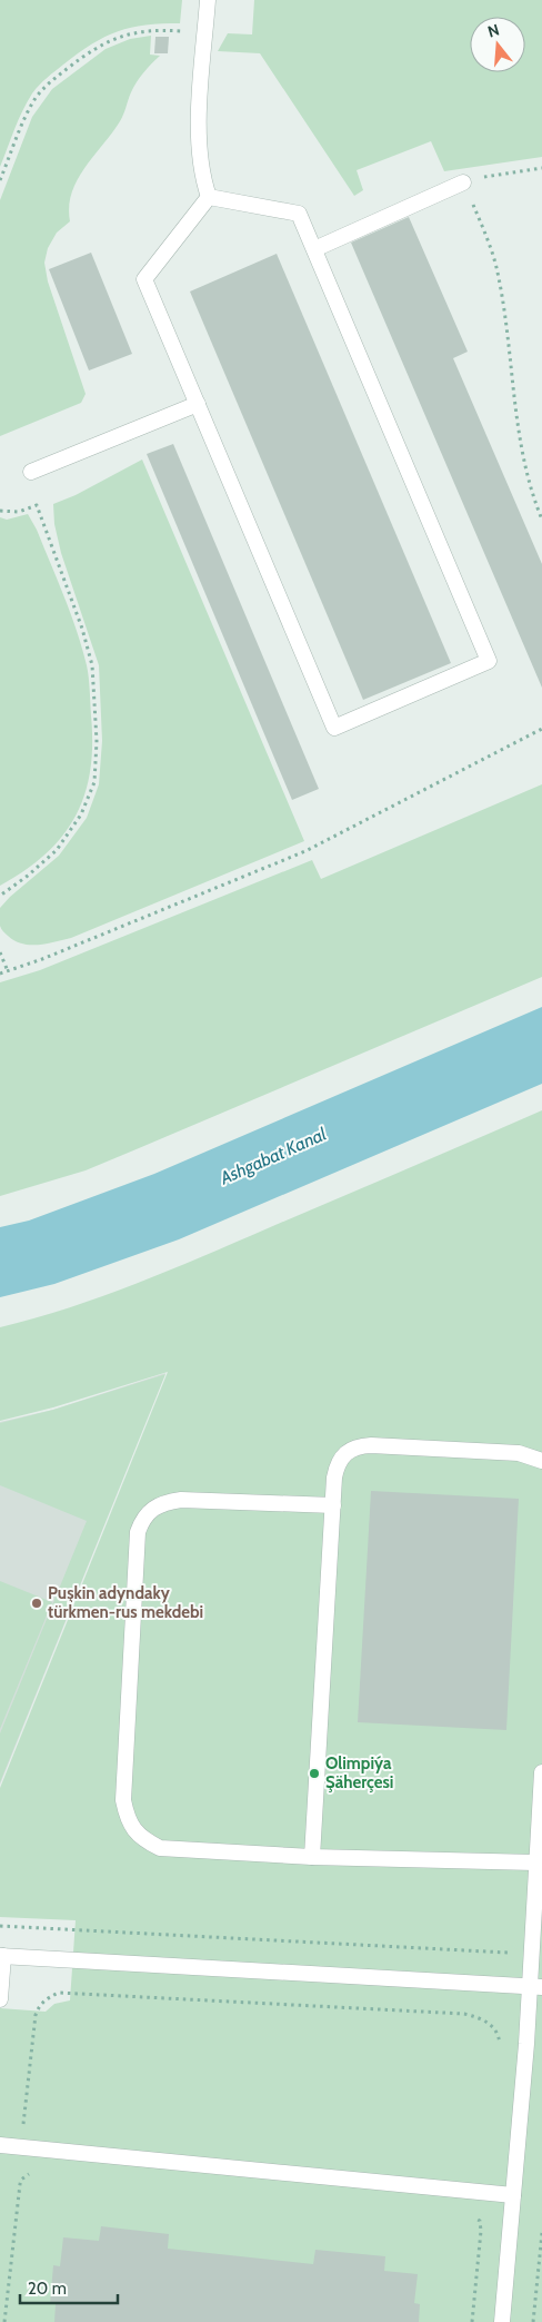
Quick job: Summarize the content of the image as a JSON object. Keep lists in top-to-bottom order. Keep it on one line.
{"water":["Ashgabat Kanal"],"places":["Puşkin adyndaky türkmen-rus mekdebi","Olimpiýa Şäherçesi"],"scale_bar":"20 m","north":"top"}
